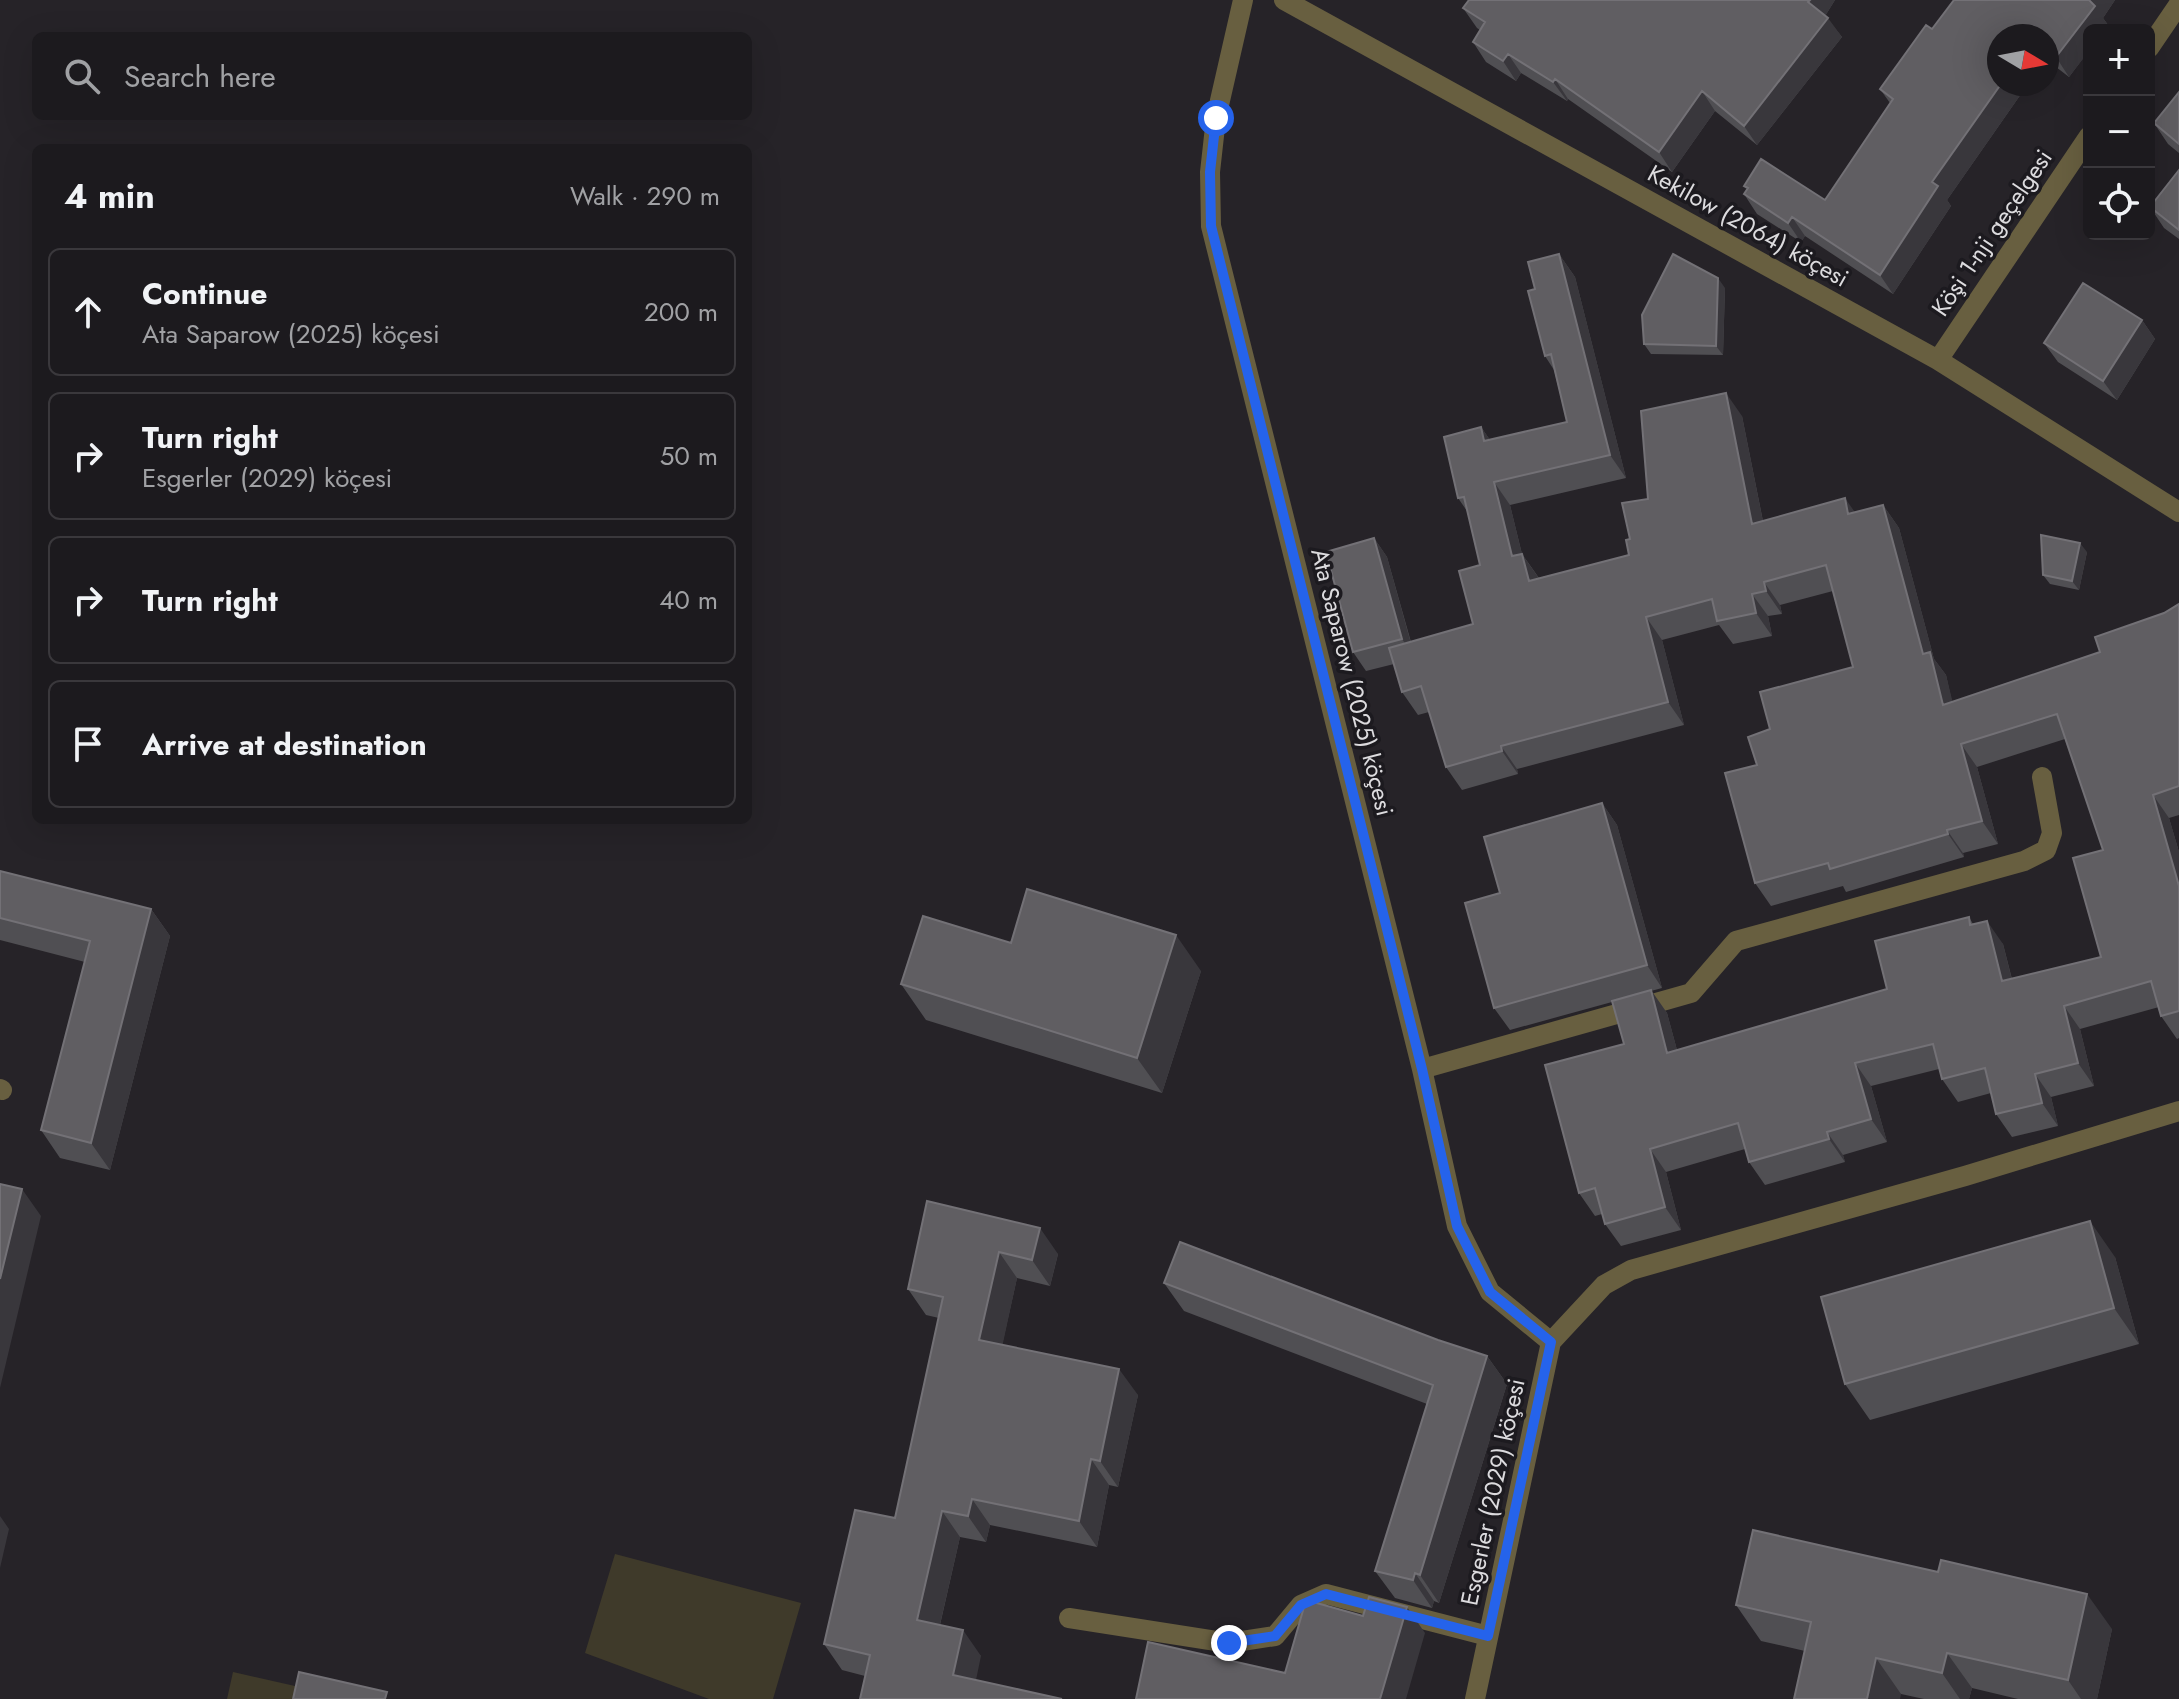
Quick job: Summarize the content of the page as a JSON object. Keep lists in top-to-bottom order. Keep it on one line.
{"streets":{"street":["Kekilow (2064) köçesi","Köşi 1-nji geçelgesi","Ata Saparow (2025) köçesi","Esgerler (2029) köçesi"]},"crossings":[["Kekilow (2064) köçesi","Köşi 1-nji geçelgesi"],["Ata Saparow (2025) köçesi","Esgerler (2029) köçesi"]],"north":"right","page":{"map_buttons":["+","−"],"search":"Search here","heading":["4 min","Walk · 290 m"],"list":[["Continue","Ata Saparow (2025) köçesi","200 m"],["Turn right","Esgerler (2029) köçesi","50 m"],["Turn right","40 m"],"Arrive at destination"]}}
